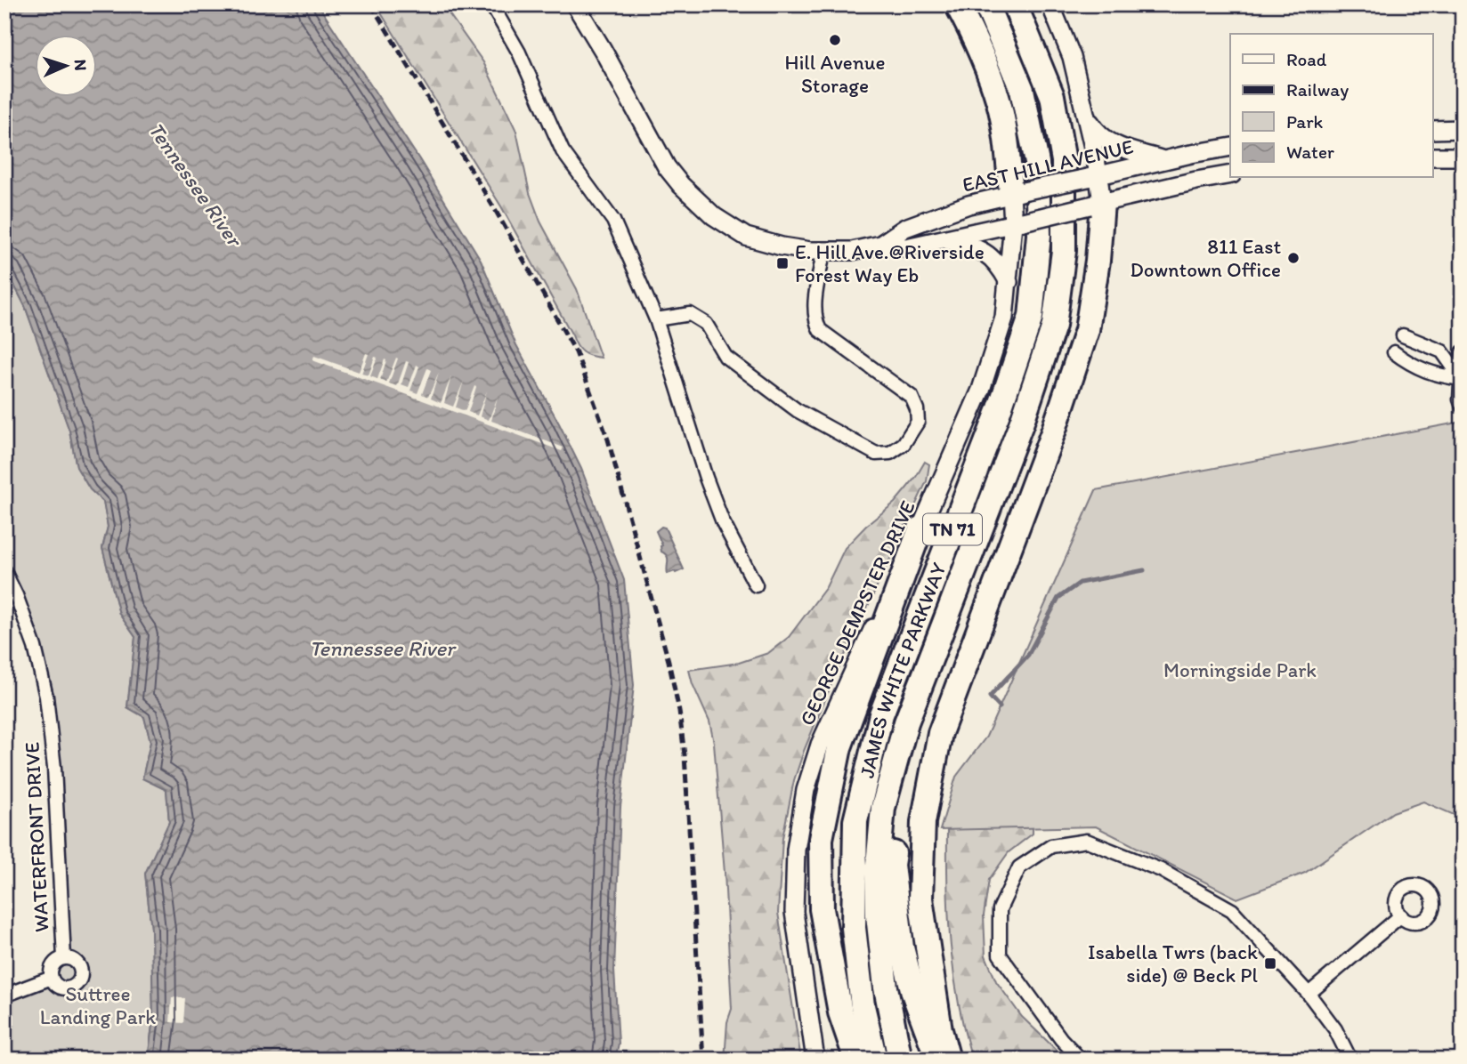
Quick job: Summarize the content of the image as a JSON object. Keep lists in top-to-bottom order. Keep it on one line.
{"streets":{"highway":["TN 71","JAMES WHITE PARKWAY"],"main road":["EAST HILL AVENUE","GEORGE DEMPSTER DRIVE"],"street":["WATERFRONT DRIVE"]},"crossings":[["EAST HILL AVENUE","GEORGE DEMPSTER DRIVE"]],"water":["Tennessee River"],"parks":["Morningside Park","Suttree Landing Park"],"places":{"other":["Hill Avenue Storage","811 East Downtown Office"],"transit":["E. Hill Ave.@Riverside Forest Way Eb","Isabella Twrs (back side) @ Beck Pl"]},"legend":["Road","Railway","Park","Water"],"north":"right"}
